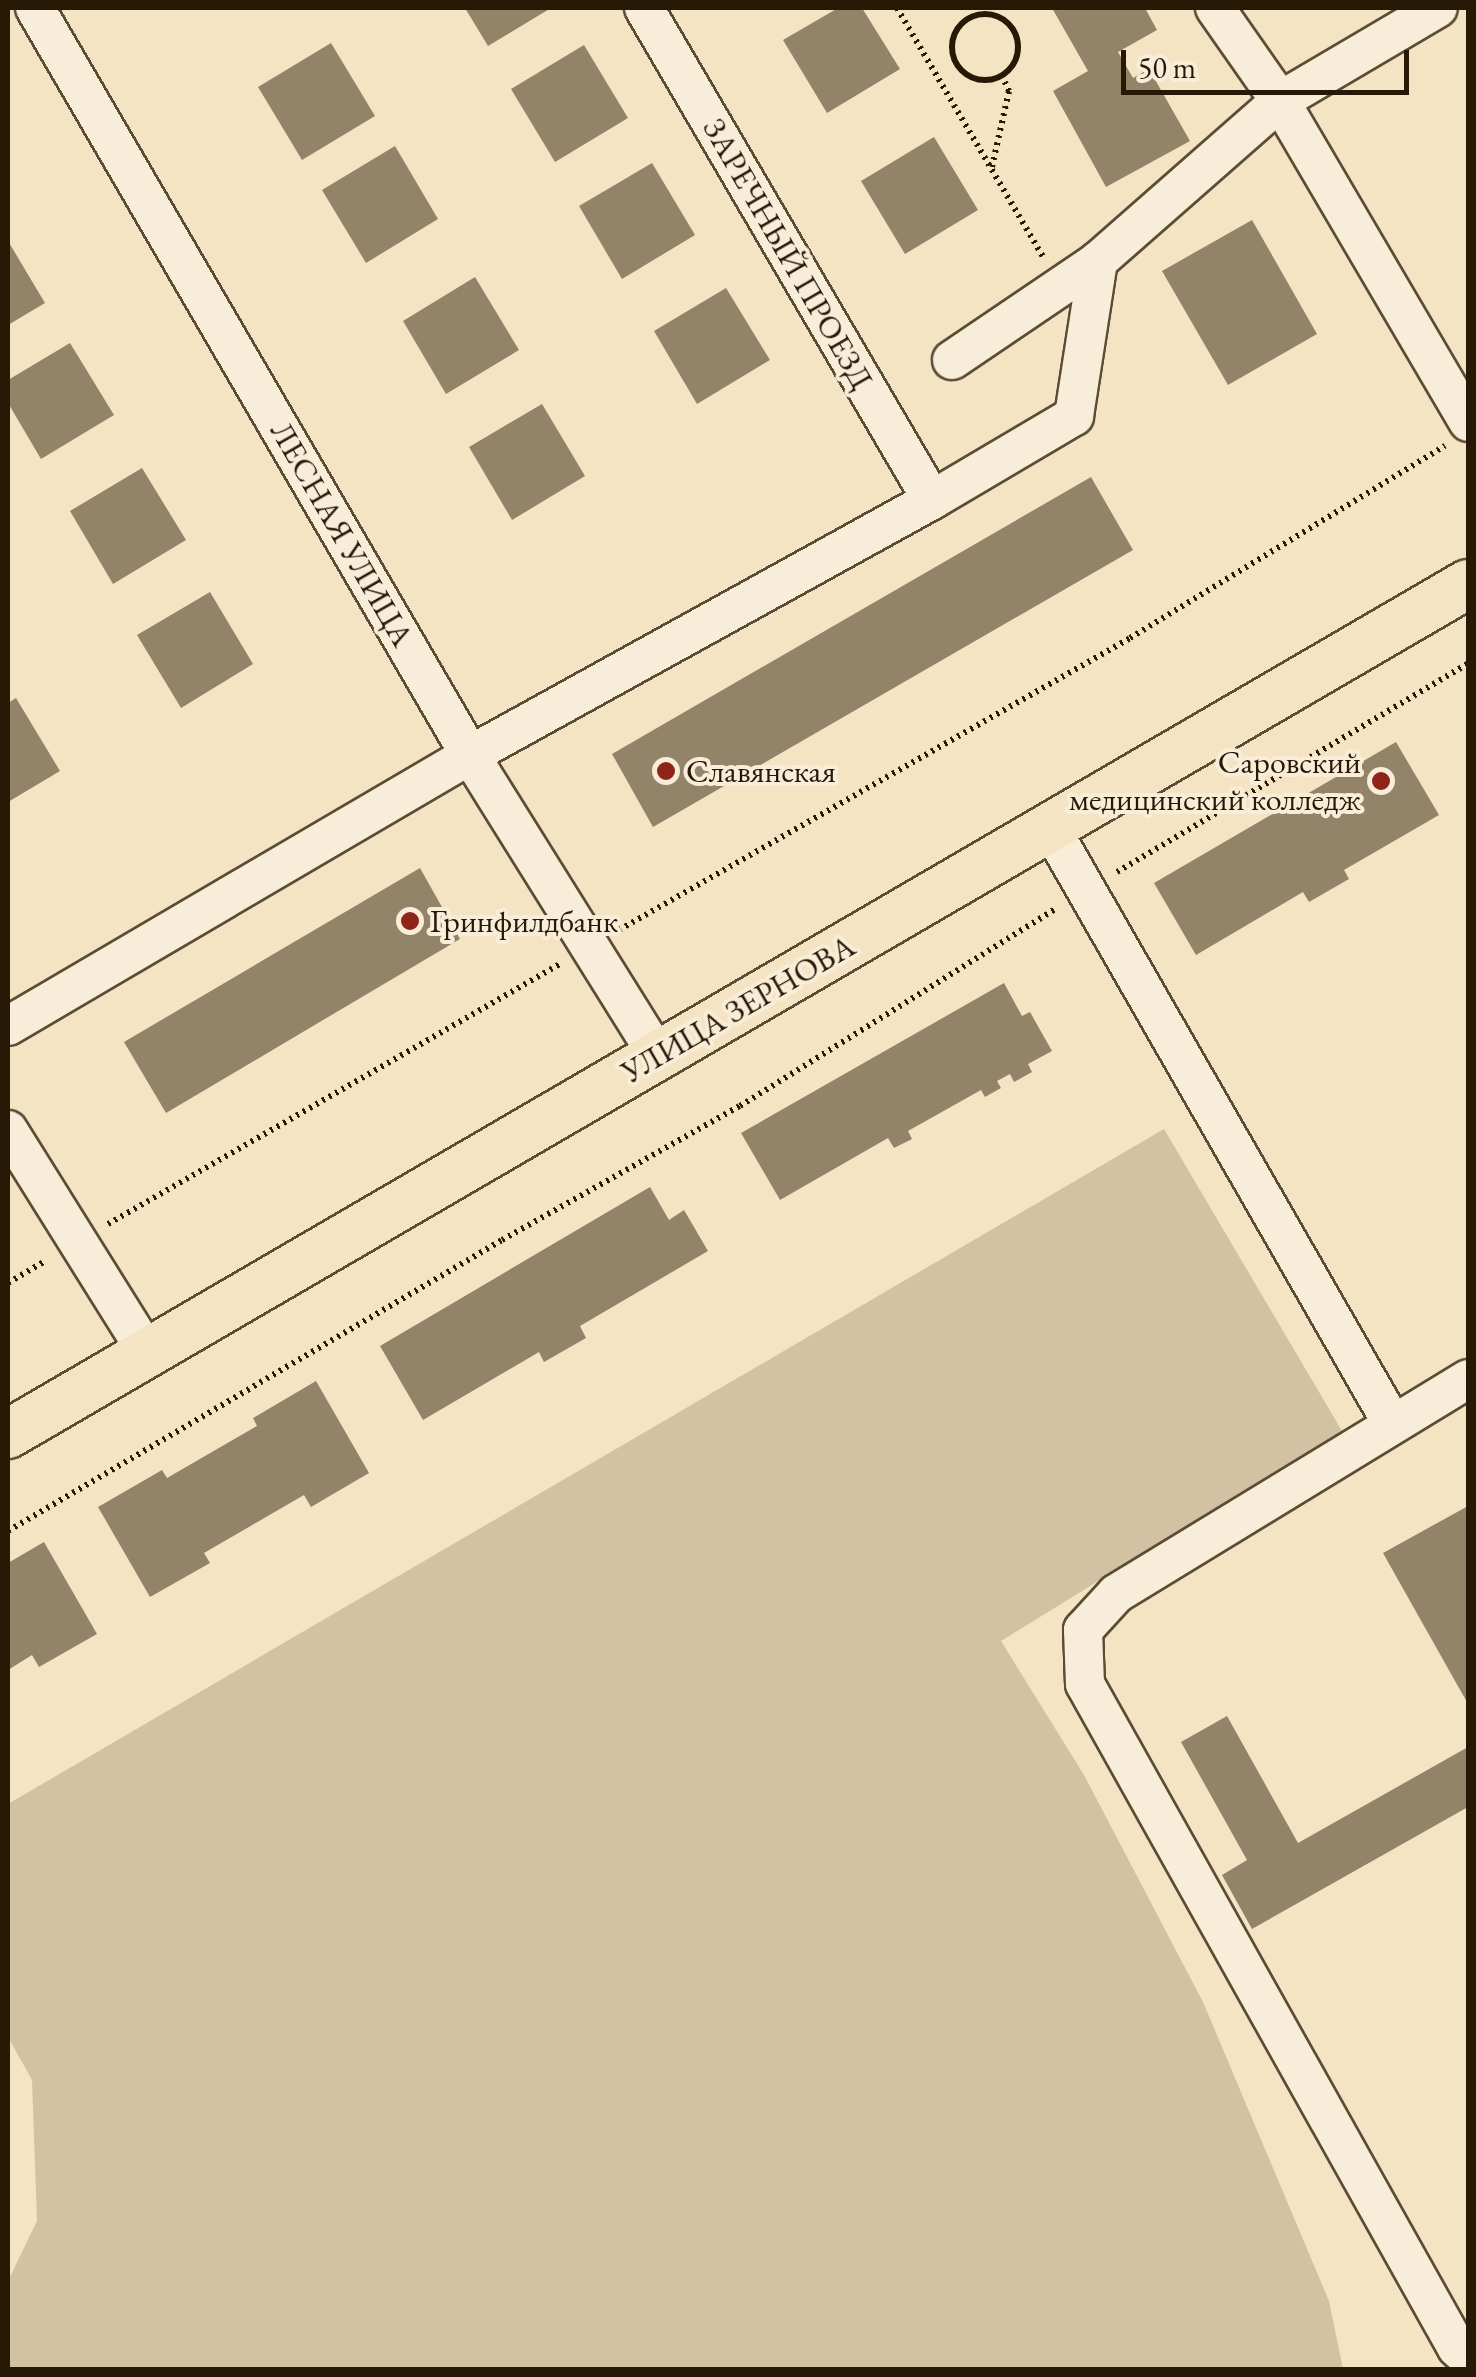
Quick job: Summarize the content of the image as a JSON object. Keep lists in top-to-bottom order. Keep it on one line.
{"streets":{"main road":["УЛИЦА ЗЕРНОВА"],"street":["ЗАРЕЧНЫЙ ПРОЕЗД","ЛЕСНАЯ УЛИЦА"]},"crossings":[["ЛЕСНАЯ УЛИЦА","УЛИЦА ЗЕРНОВА"]],"places":["Славянская","Саровский медицинский колледж","Гринфилдбанк"],"scale_bar":"50 m"}
